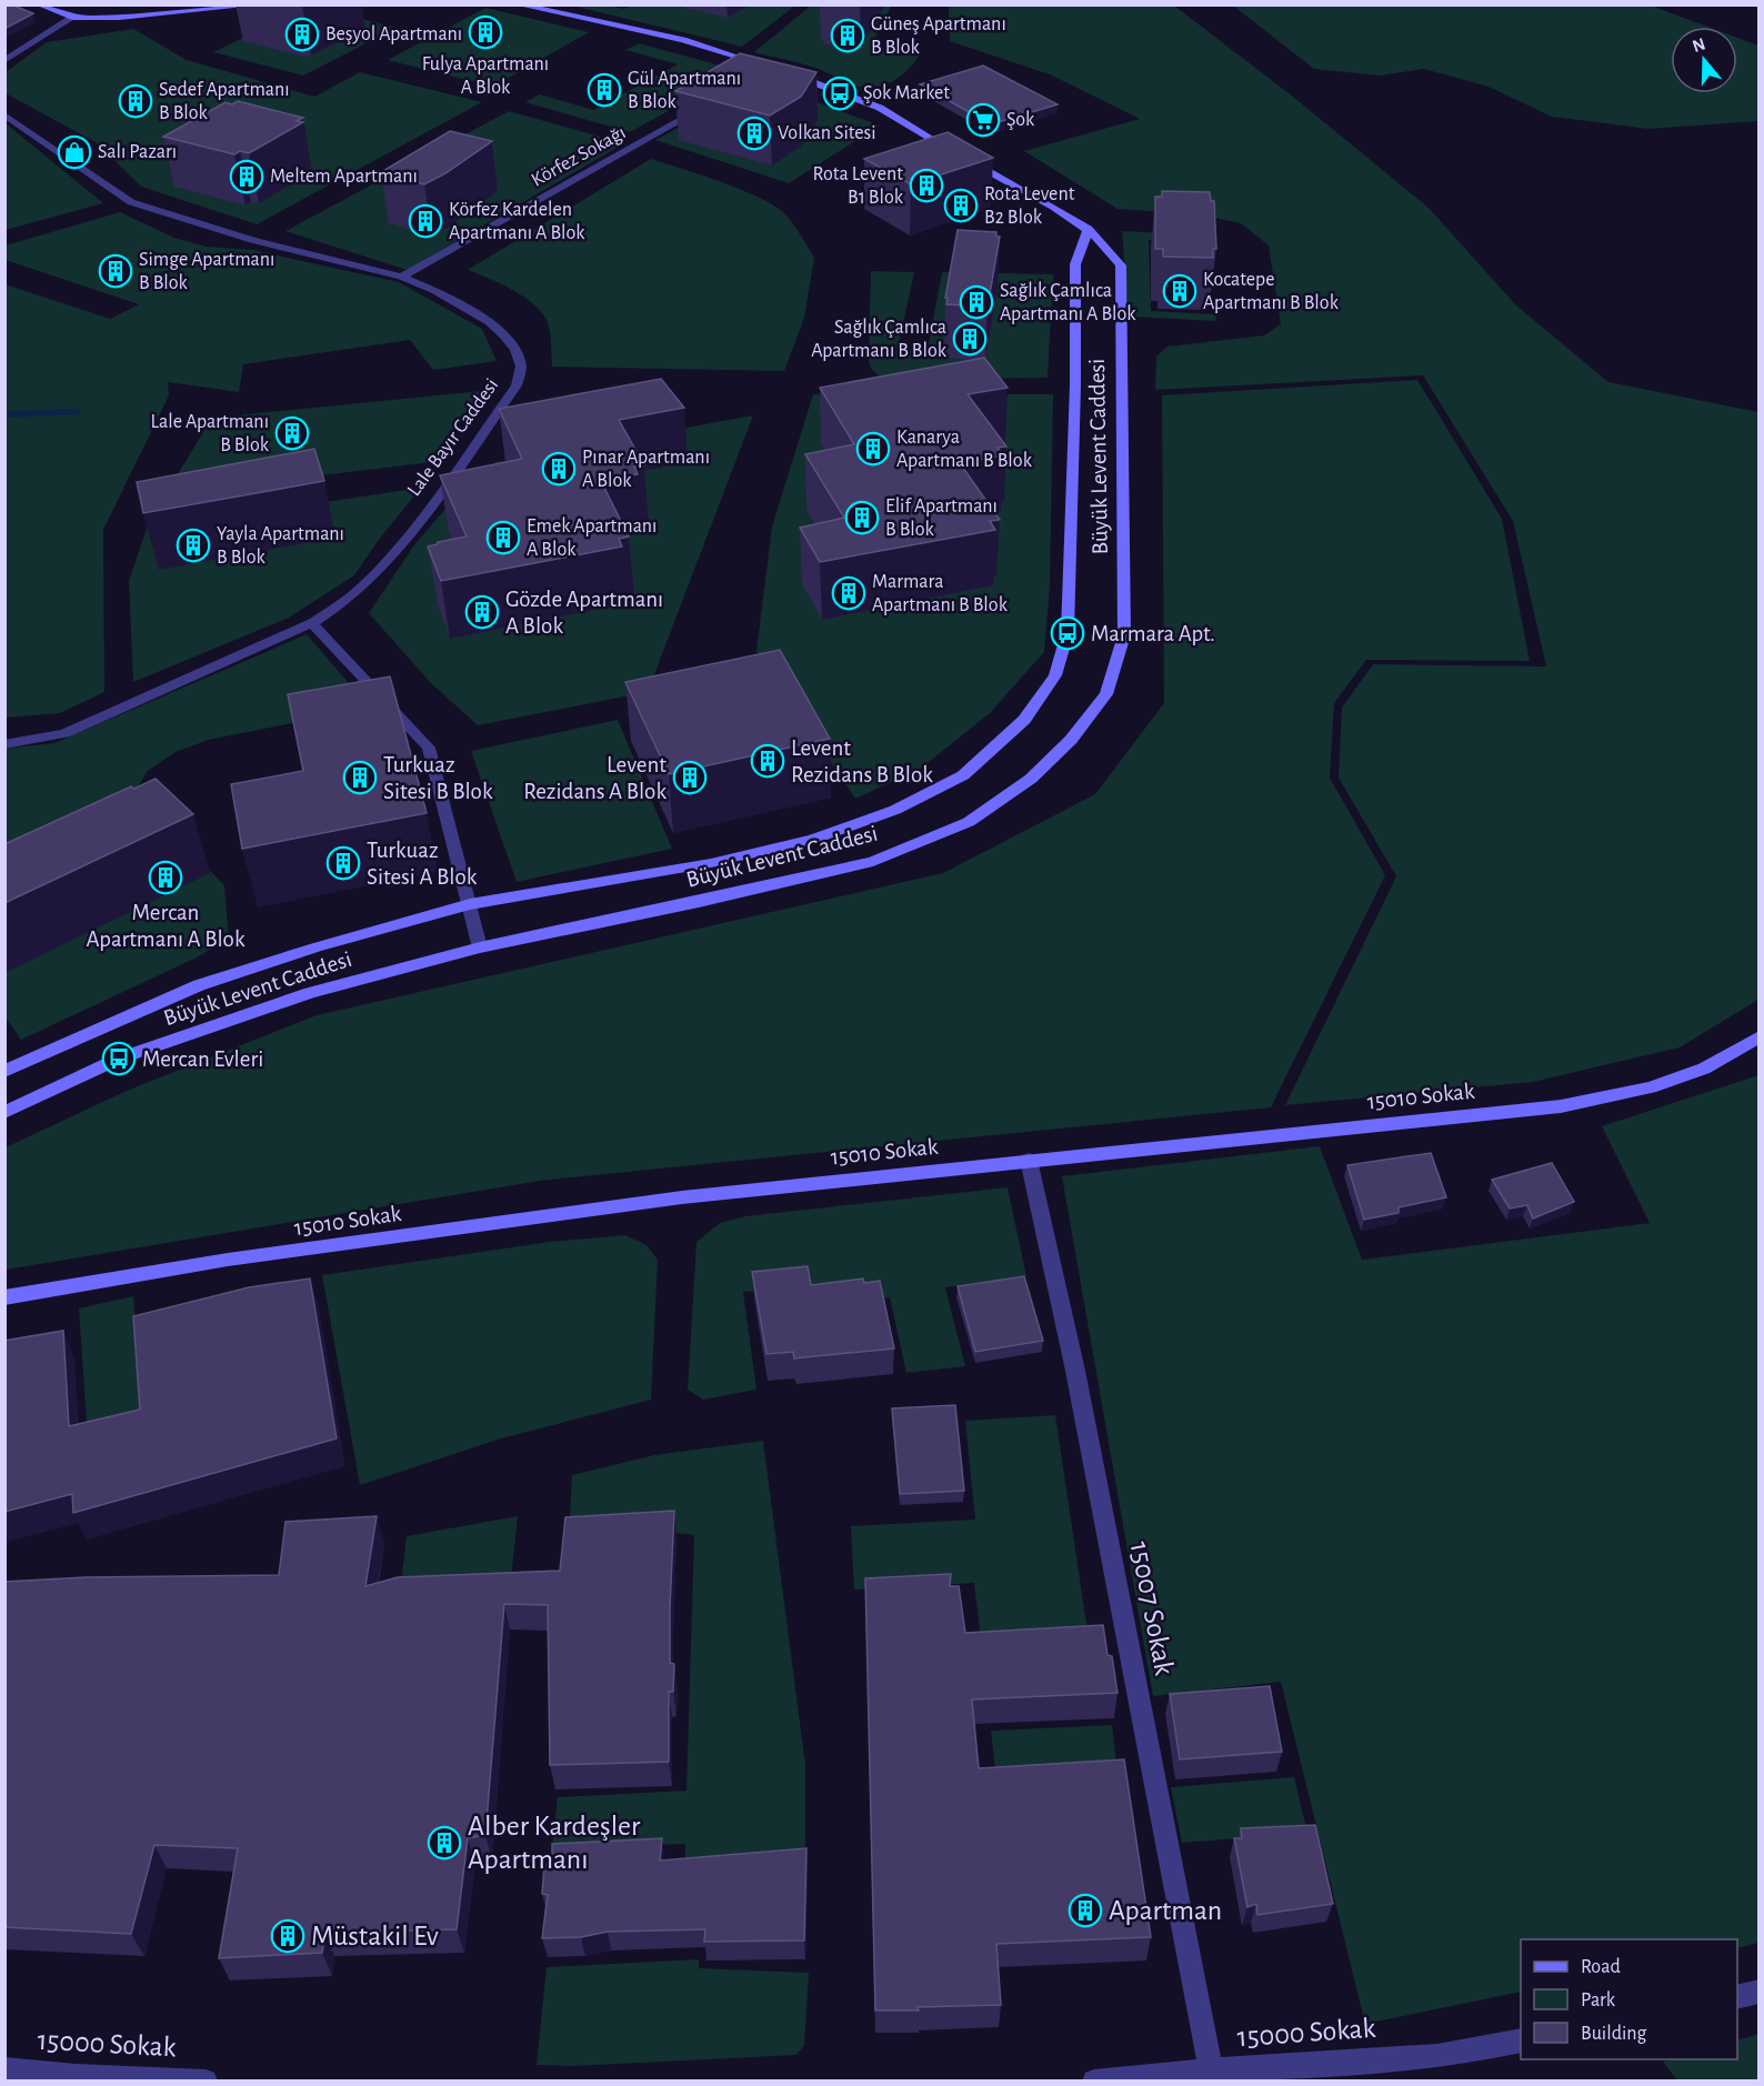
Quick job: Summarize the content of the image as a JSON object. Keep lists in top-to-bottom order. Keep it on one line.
{"streets":{"street":["Körfez Sokağı","Lale Bayır Caddesi","Büyük Levent Caddesi","15010 Sokak","15007 Sokak","15000 Sokak"]},"crossings":[["Körfez Sokağı","Lale Bayır Caddesi"],["15010 Sokak","15007 Sokak"],["15007 Sokak","15000 Sokak"]],"places":{"building":["Fulya Apartmanı A Blok","Beşyol Apartmanı","Güneş Apartmanı B Blok","Gül Apartmanı B Blok","Sedef Apartmanı B Blok","Volkan Sitesi","Meltem Apartmanı","Rota Levent B1 Blok","Rota Levent B2 Blok","Körfez Kardelen Apartmanı A Blok","Simge Apartmanı B Blok","Kocatepe Apartmanı B Blok","Sağlık Çamlıca Apartmanı A Blok","Sağlık Çamlıca Apartmanı B Blok","Lale Apartmanı B Blok","Kanarya Apartmanı B Blok","Pınar Apartmanı A Blok","Elif Apartmanı B Blok","Emek Apartmanı A Blok","Yayla Apartmanı B Blok","Marmara Apartmanı B Blok","Gözde Apartmanı A Blok","Levent Rezidans B Blok","Turkuaz Sitesi B Blok","Levent Rezidans A Blok","Turkuaz Sitesi A Blok","Mercan Apartmanı A Blok","Alber Kardeşler Apartmanı","Apartman","Müstakil Ev"],"bus stop":["Şok Market","Marmara Apt.","Mercan Evleri"],"supermarket":["Şok"],"shop":["Salı Pazarı"]},"legend":["Road","Park","Building"],"north":"top"}
